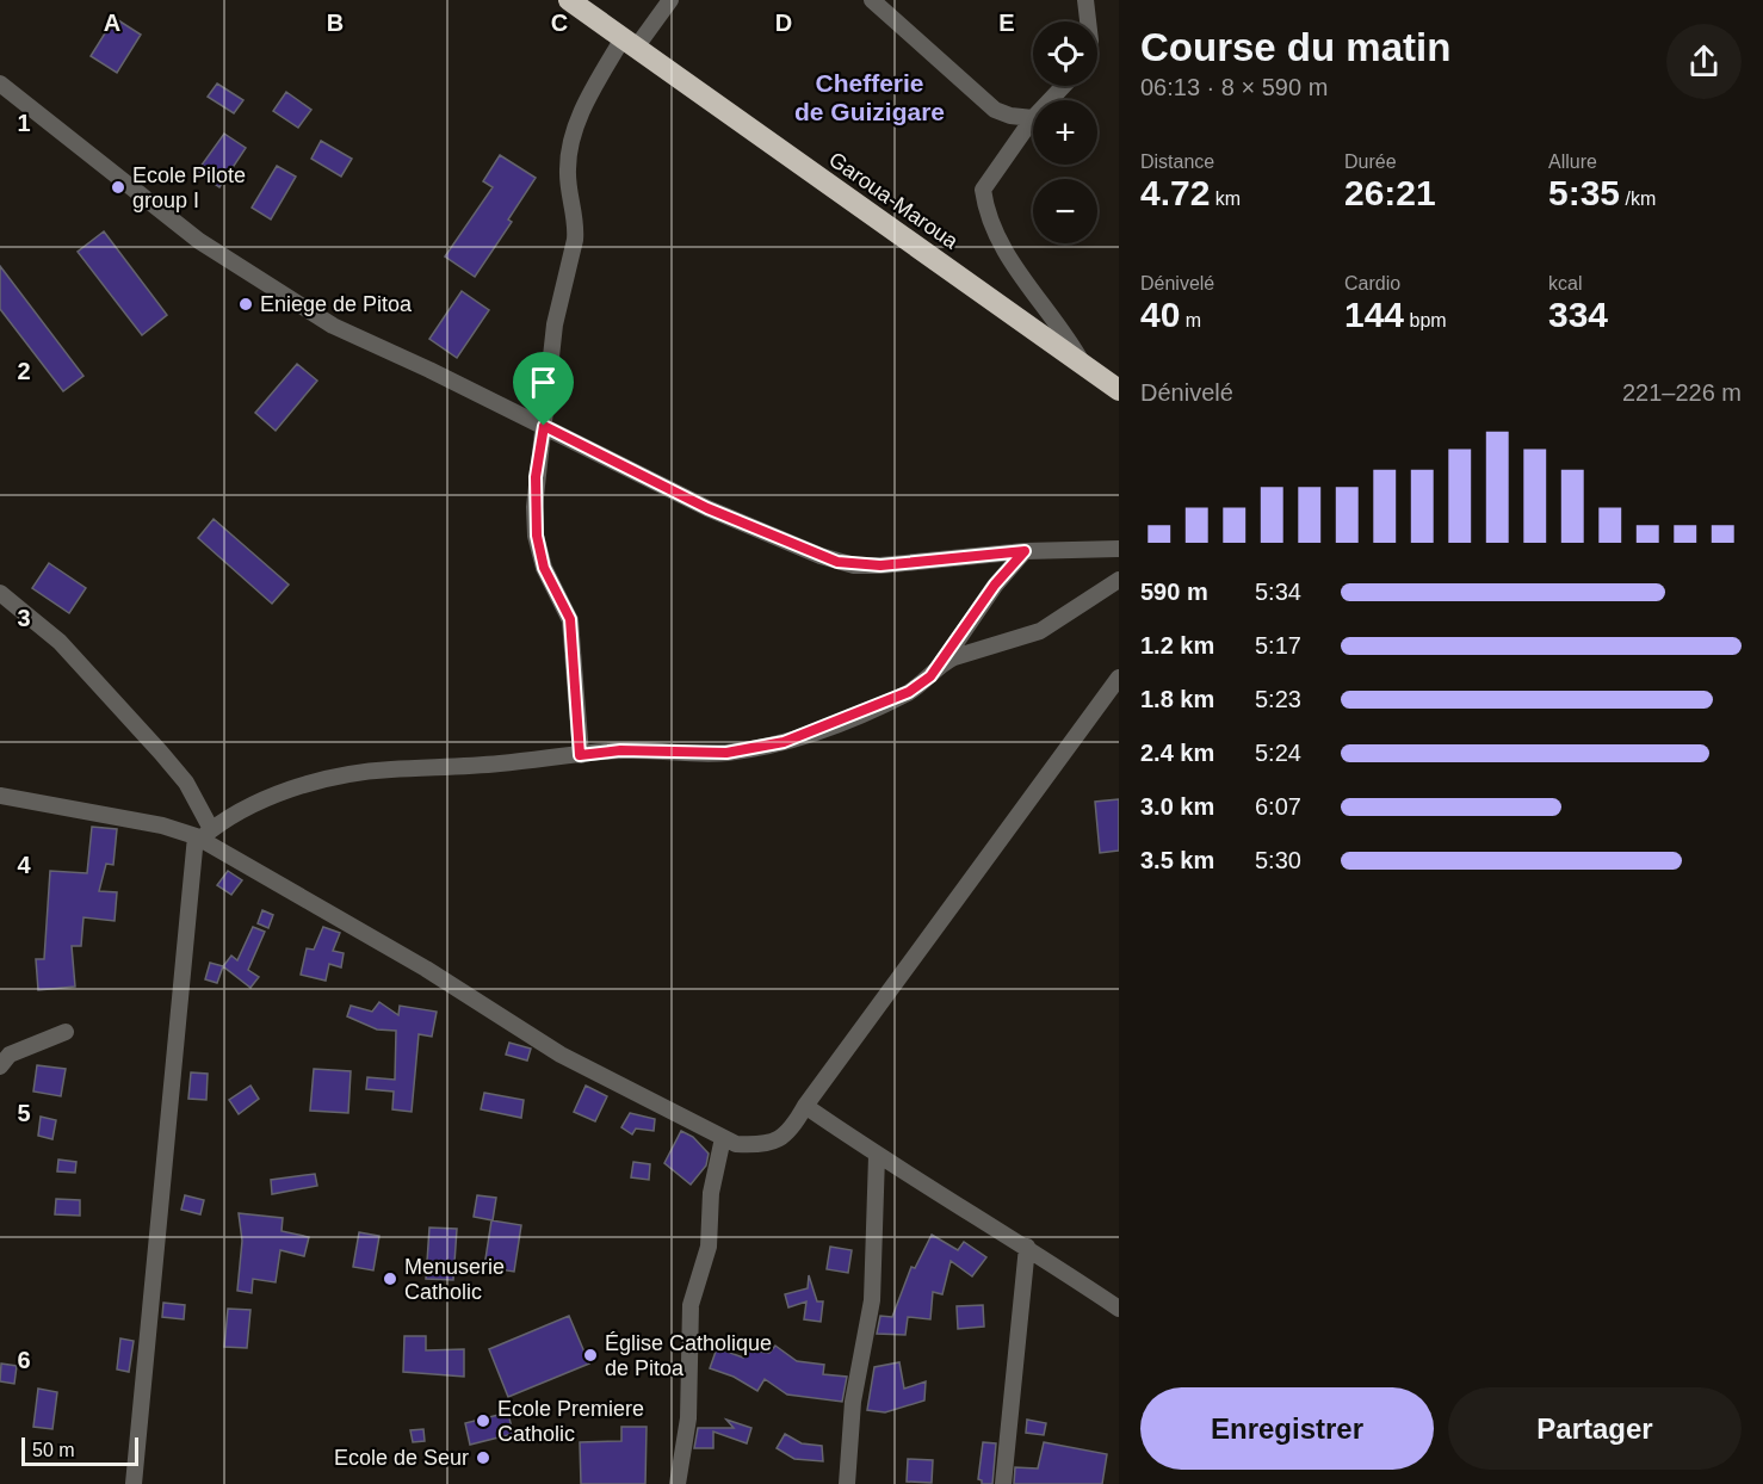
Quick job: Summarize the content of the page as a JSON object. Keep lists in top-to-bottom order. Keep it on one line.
{"streets":{"highway":["Garoua-Maroua"]},"districts":["Chefferie de Guizigare"],"places":["Ecole Pilote group I","Eniege de Pitoa","Menuserie Catholic","Église Catholique de Pitoa","Ecole Premiere Catholic","Ecole de Seur"],"scale_bar":"50 m","page":{"heading":["Course du matin","06:13 · 8 × 590 m"],"map_buttons":["+","−"],"stats":[["Distance","4.72 km"],["Durée","26:21"],["Allure","5:35 /km"],["Dénivelé","40 m"],["Cardio","144 bpm"],["kcal","334"]],"chart":["Dénivelé","221–226 m"],"list":[{"name":"590 m","note":"5:34"},{"name":"1.2 km","note":"5:17"},{"name":"1.8 km","note":"5:23"},{"name":"2.4 km","note":"5:24"},{"name":"3.0 km","note":"6:07"},{"name":"3.5 km","note":"5:30"}],"buttons":["Enregistrer","Partager"],"scale":"50 m"},"grid":{"columns":["A","B","C","D","E"],"rows":["1","2","3","4","5","6"]}}
